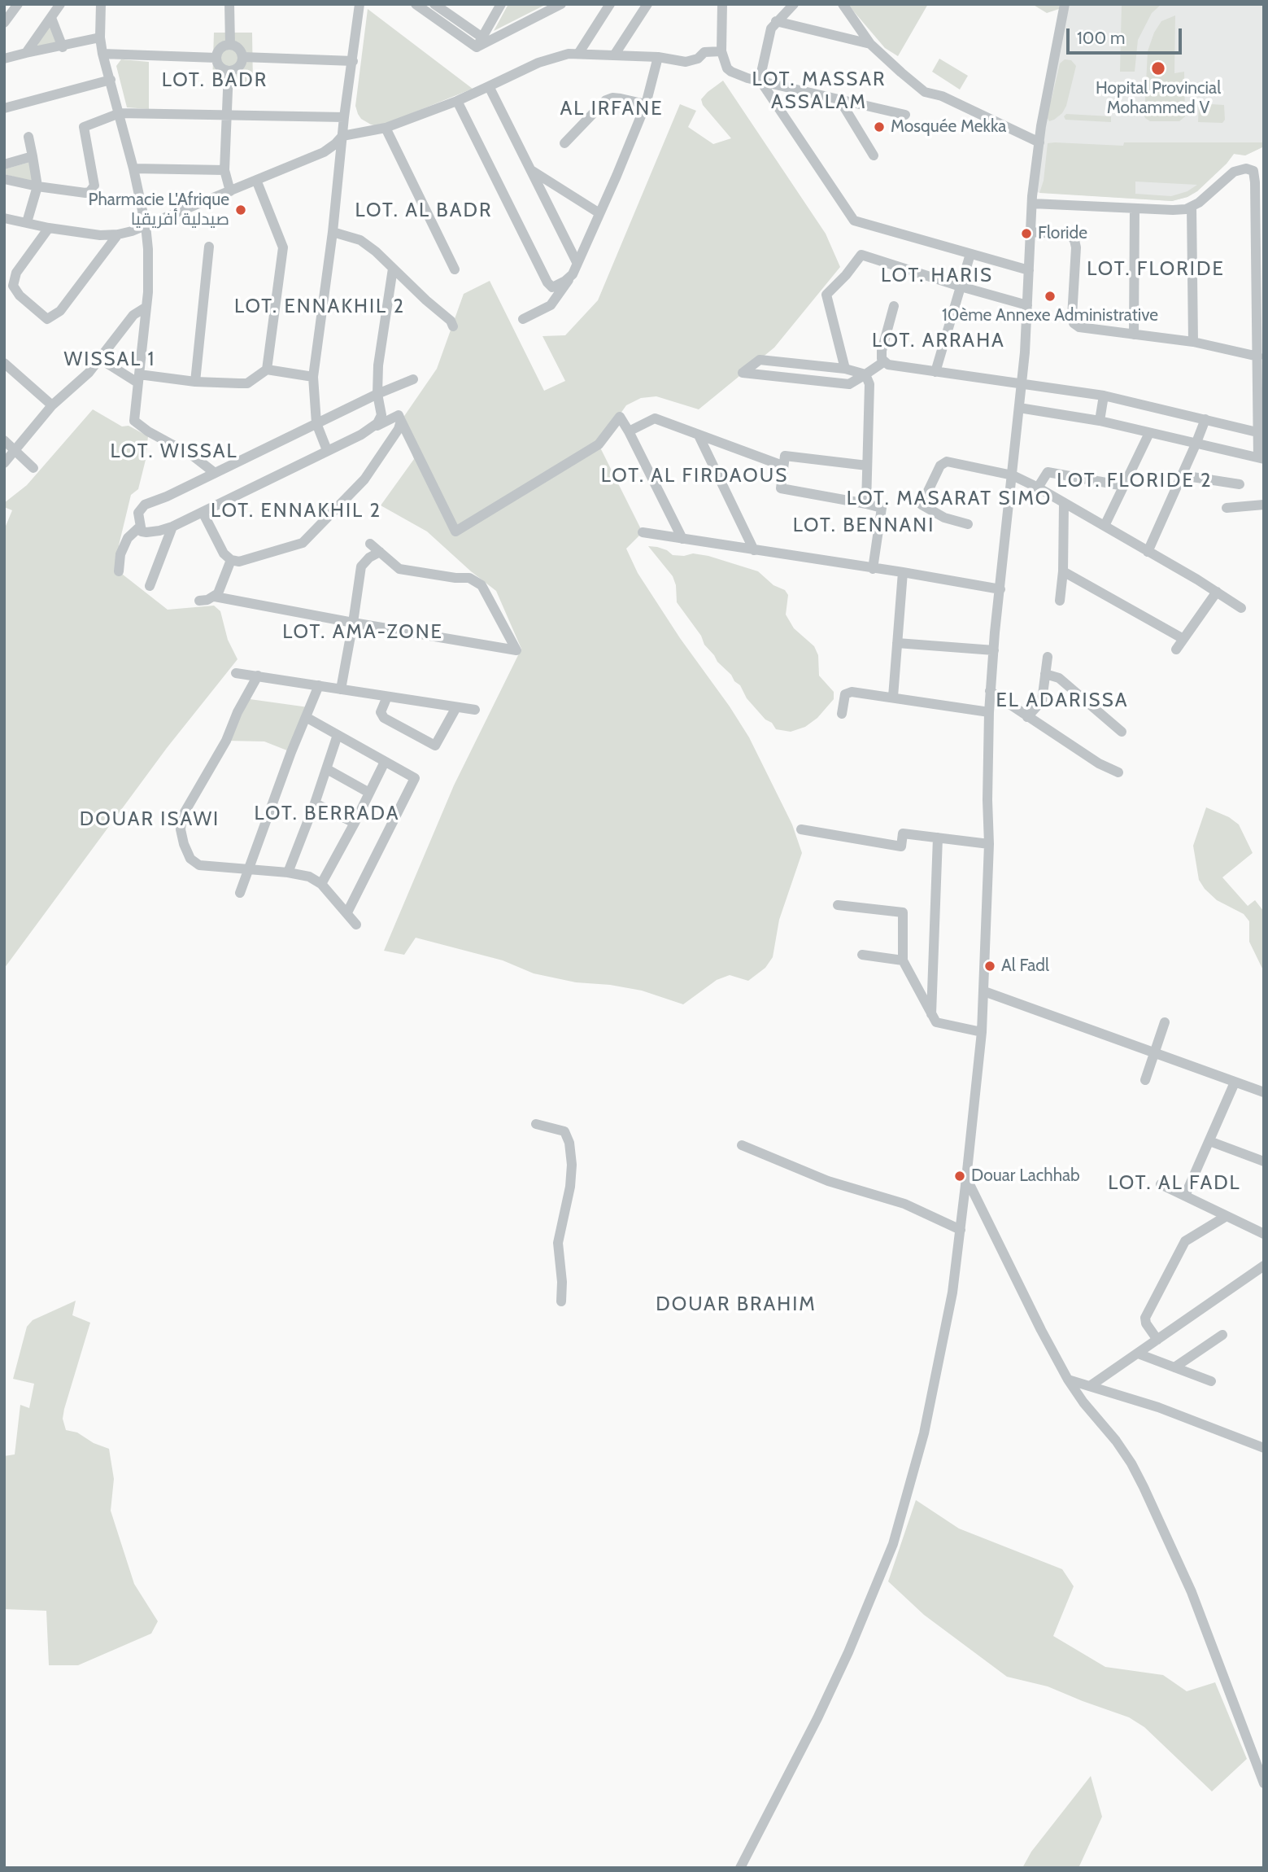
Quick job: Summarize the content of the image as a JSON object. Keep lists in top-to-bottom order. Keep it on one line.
{"districts":["LOT. MASSAR ASSALAM","LOT. BADR","AL IRFANE","LOT. AL BADR","LOT. FLORIDE","LOT. HARIS","LOT. ENNAKHIL 2","LOT. ARRAHA","WISSAL 1","LOT. WISSAL","LOT. AL FIRDAOUS","LOT. FLORIDE 2","LOT. MASARAT SIMO","LOT. ENNAKHIL 2","LOT. BENNANI","LOT. AMA-ZONE","EL ADARISSA","LOT. BERRADA","DOUAR ISAWI","LOT. AL FADL","DOUAR BRAHIM"],"places":["Hopital Provincial Mohammed V","Mosquée Mekka","Pharmacie L'Afrique صيدلية أفريقيا","Floride","10ème Annexe Administrative","Al Fadl","Douar Lachhab"],"scale_bar":"100 m"}
